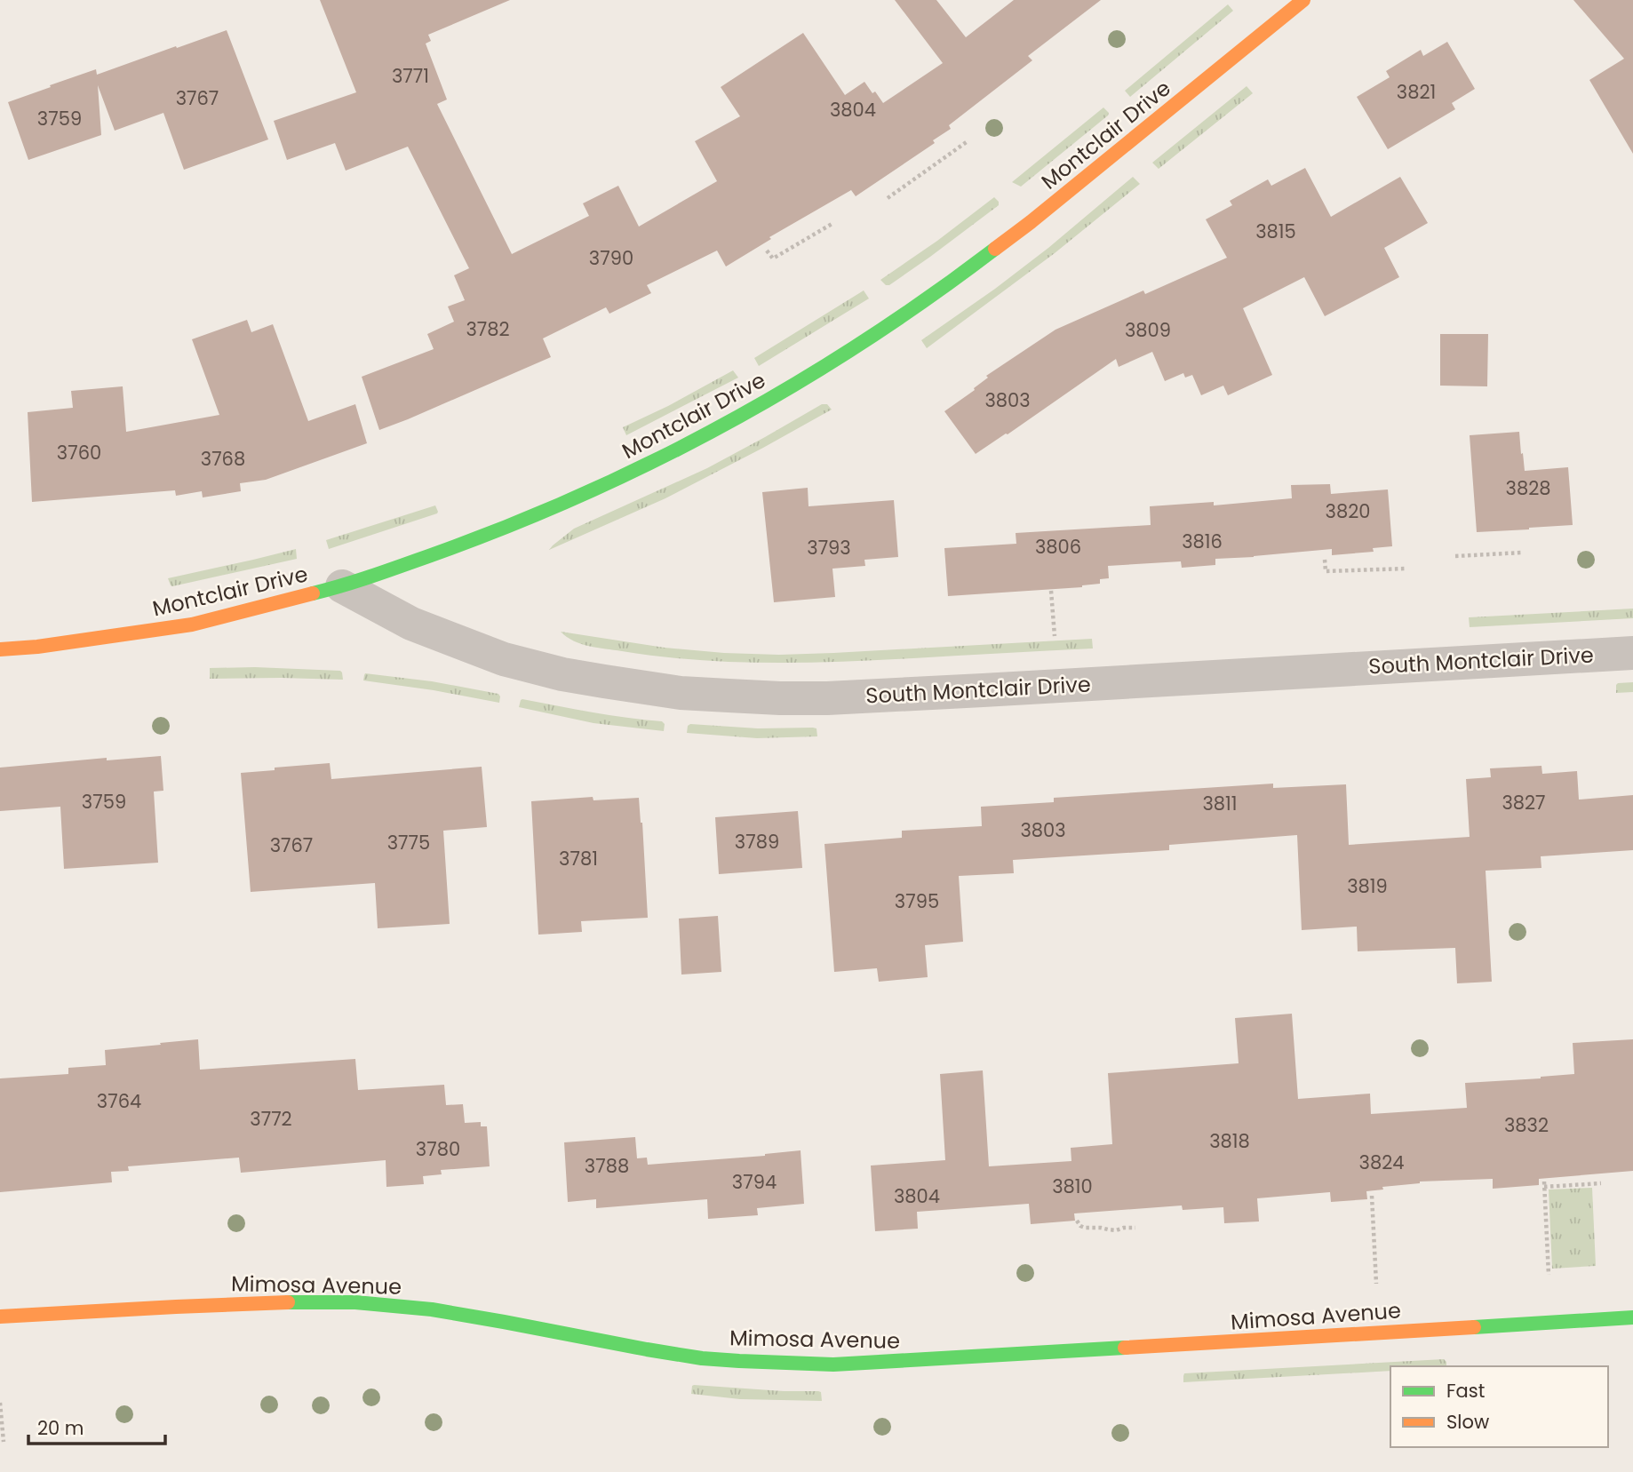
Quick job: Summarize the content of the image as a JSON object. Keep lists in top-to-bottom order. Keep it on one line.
{"streets":{"street":["Montclair Drive","South Montclair Drive","Mimosa Avenue"]},"crossings":[["Montclair Drive","South Montclair Drive"]],"house_numbers":["3771","3821","3767","3804","3759","3815","3790","3782","3809","3803","3760","3768","3828","3820","3816","3806","3793","3759","3827","3811","3803","3789","3775","3767","3781","3819","3795","3764","3772","3832","3818","3780","3824","3788","3794","3810","3804"],"legend":["Fast","Slow"],"scale_bar":"20 m"}
